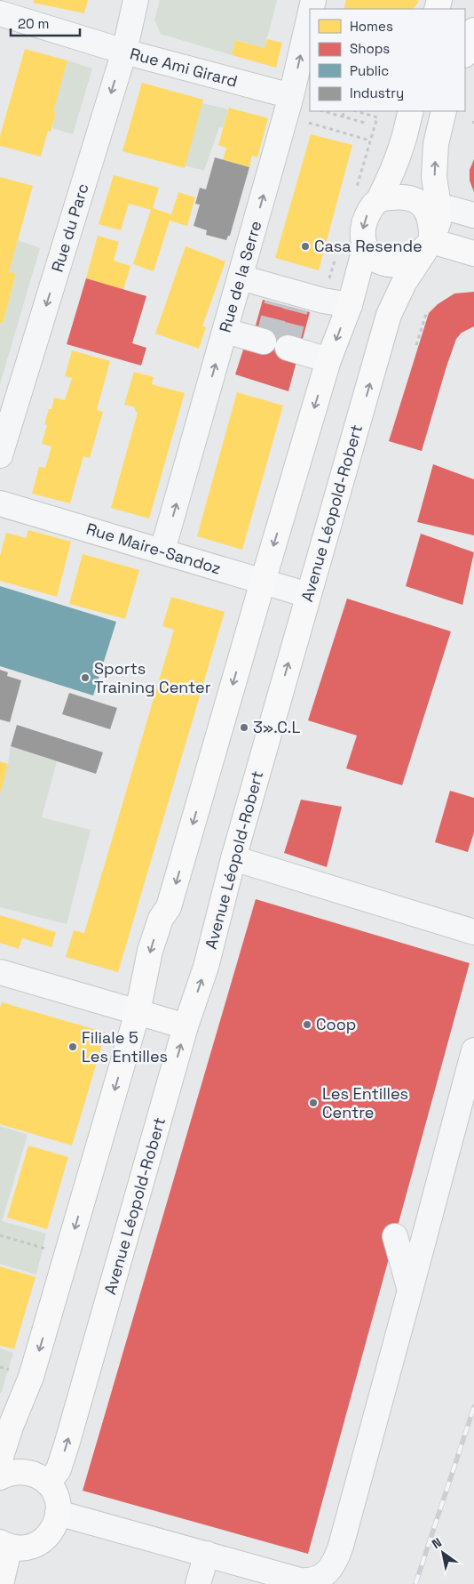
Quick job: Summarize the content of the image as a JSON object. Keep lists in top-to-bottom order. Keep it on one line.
{"streets":{"main road":["Avenue Léopold-Robert"],"street":["Rue Ami Girard","Rue du Parc","Rue de la Serre","Rue Maire-Sandoz"]},"crossings":[["Rue Ami Girard","Rue du Parc"],["Rue Ami Girard","Rue de la Serre"],["Rue de la Serre","Rue Maire-Sandoz"],["Avenue Léopold-Robert","Rue Maire-Sandoz"]],"one_way":["Rue du Parc","Rue de la Serre"],"places":["Casa Resende","Sports Training Center","3».C.L","Coop","Filiale 5 Les Entilles","Les Entilles Centre"],"legend":["Homes","Shops","Public","Industry"],"scale_bar":"20 m","north":"top left"}
